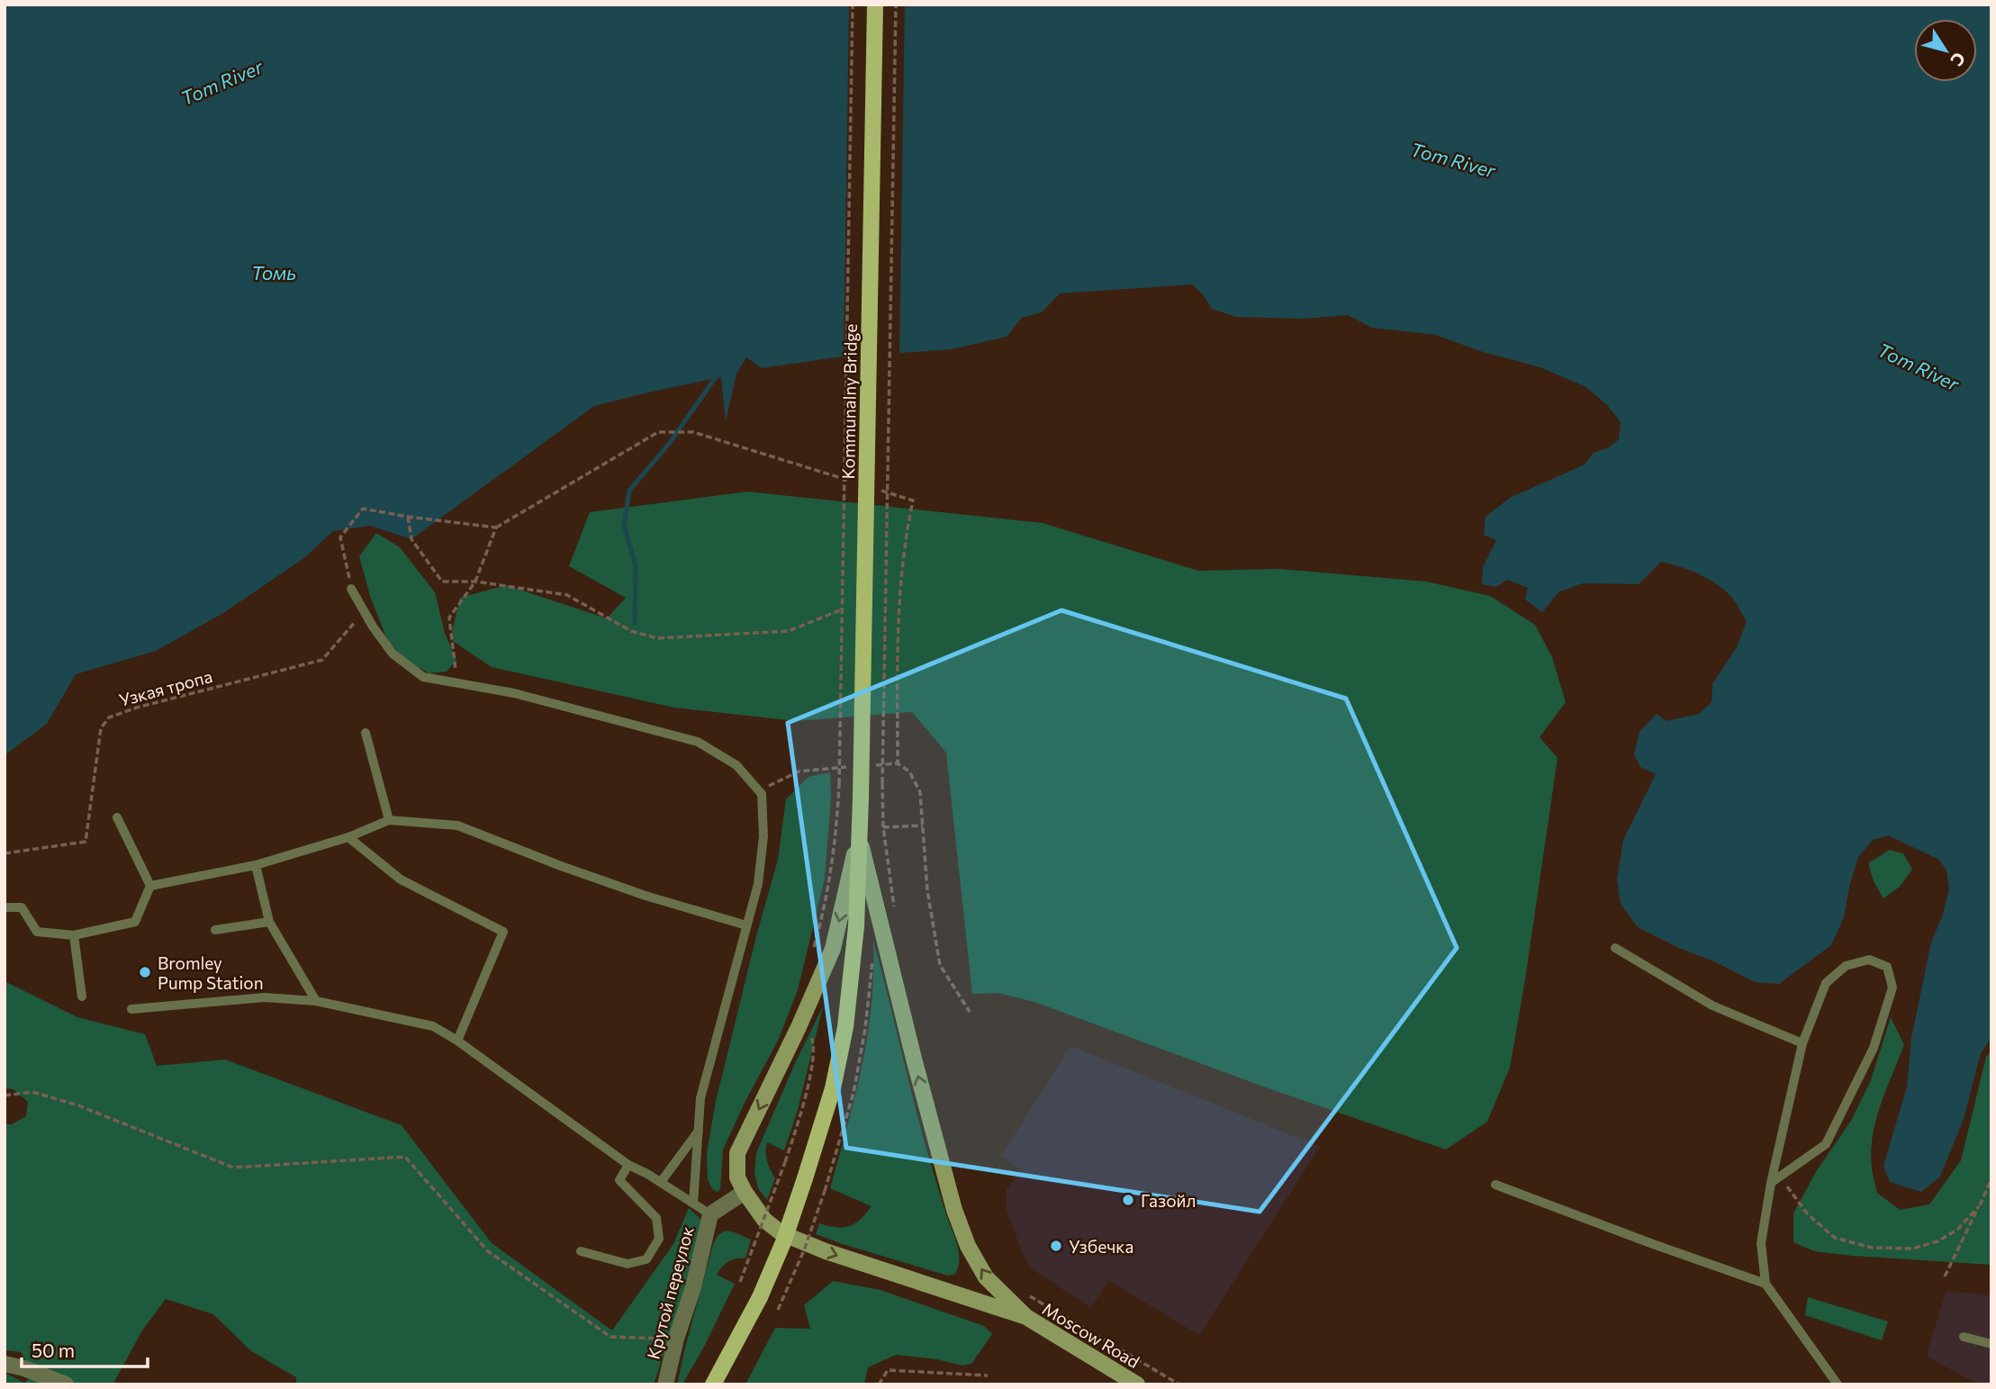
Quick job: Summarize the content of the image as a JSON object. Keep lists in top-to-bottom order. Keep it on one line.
{"streets":{"main road":["Kommunalny Bridge","Moscow Road"],"street":["Крутой переулок"],"path":["Узкая тропа"]},"water":["Tom River","Томь"],"places":["Bromley Pump Station","Газойл","Узбечка"],"scale_bar":"50 m","north":"bottom right"}
